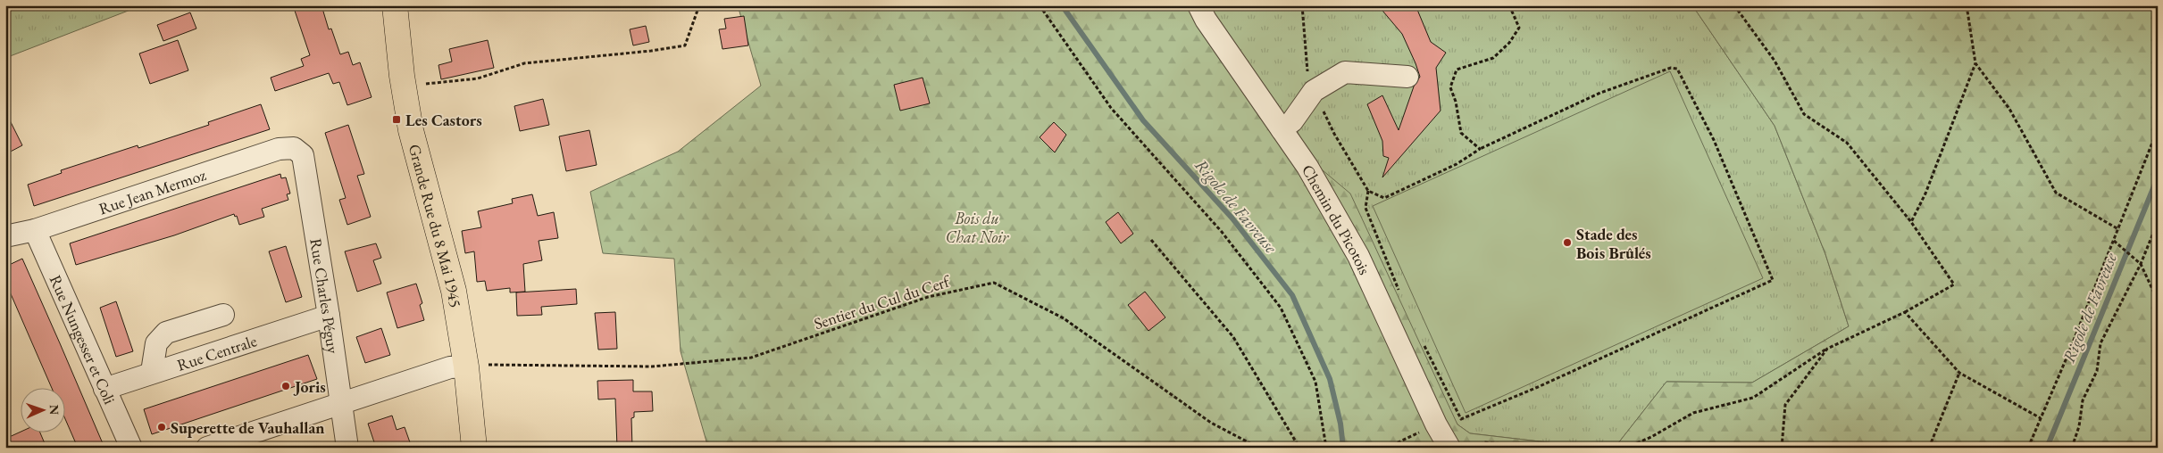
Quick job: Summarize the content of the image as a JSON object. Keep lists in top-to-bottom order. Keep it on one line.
{"streets":{"main road":["Grande Rue du 8 Mai 1945"],"street":["Rue Jean Mermoz","Chemin du Picotois","Rue Charles Péguy","Rue Nungesser et Coli","Rue Centrale"],"path":["Sentier du Cul du Cerf"]},"crossings":[["Rue Jean Mermoz","Rue Charles Péguy"],["Rue Jean Mermoz","Rue Nungesser et Coli"],["Grande Rue du 8 Mai 1945","Sentier du Cul du Cerf"],["Rue Charles Péguy","Rue Centrale"],["Rue Nungesser et Coli","Rue Centrale"]],"water":["Rigole de Favreuse"],"parks":["Bois du Chat Noir"],"places":{"transit":["Les Castors"],"other":["Stade des Bois Brûlés","Joris","Superette de Vauhallan"]},"north":"right"}
